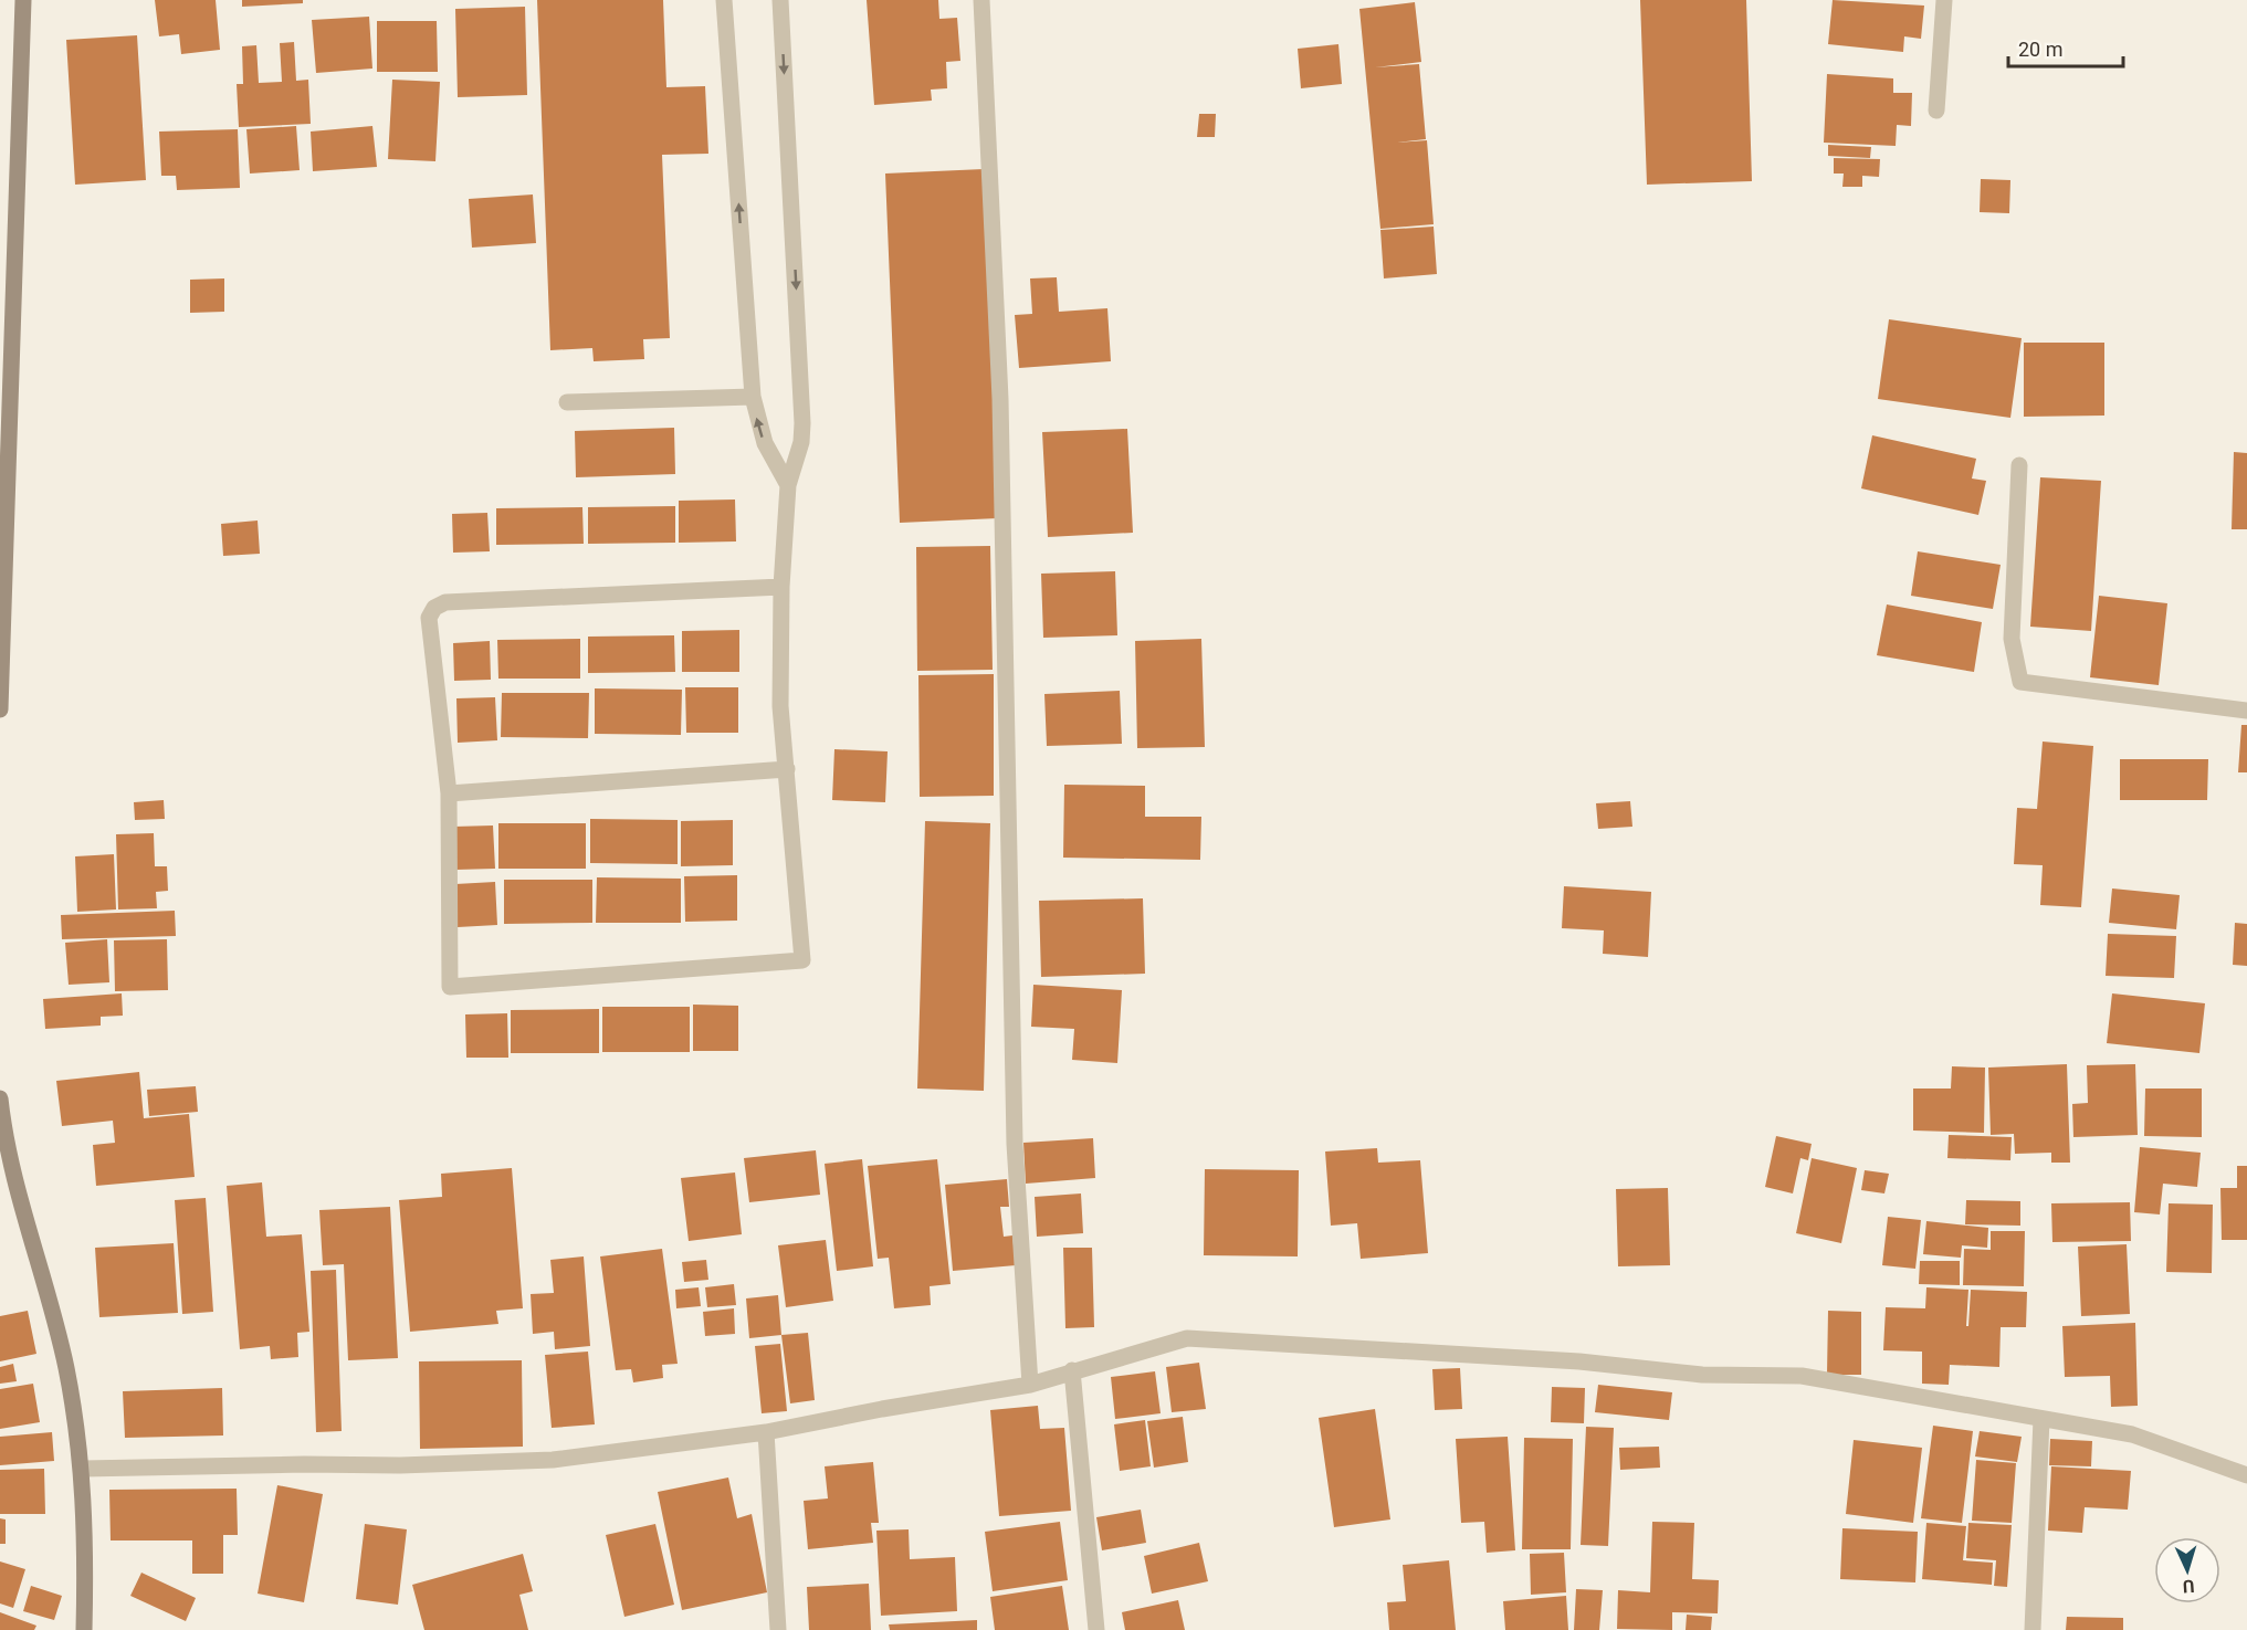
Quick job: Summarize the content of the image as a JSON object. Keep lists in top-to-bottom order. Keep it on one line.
{"scale_bar":"20 m","north":"bottom"}
